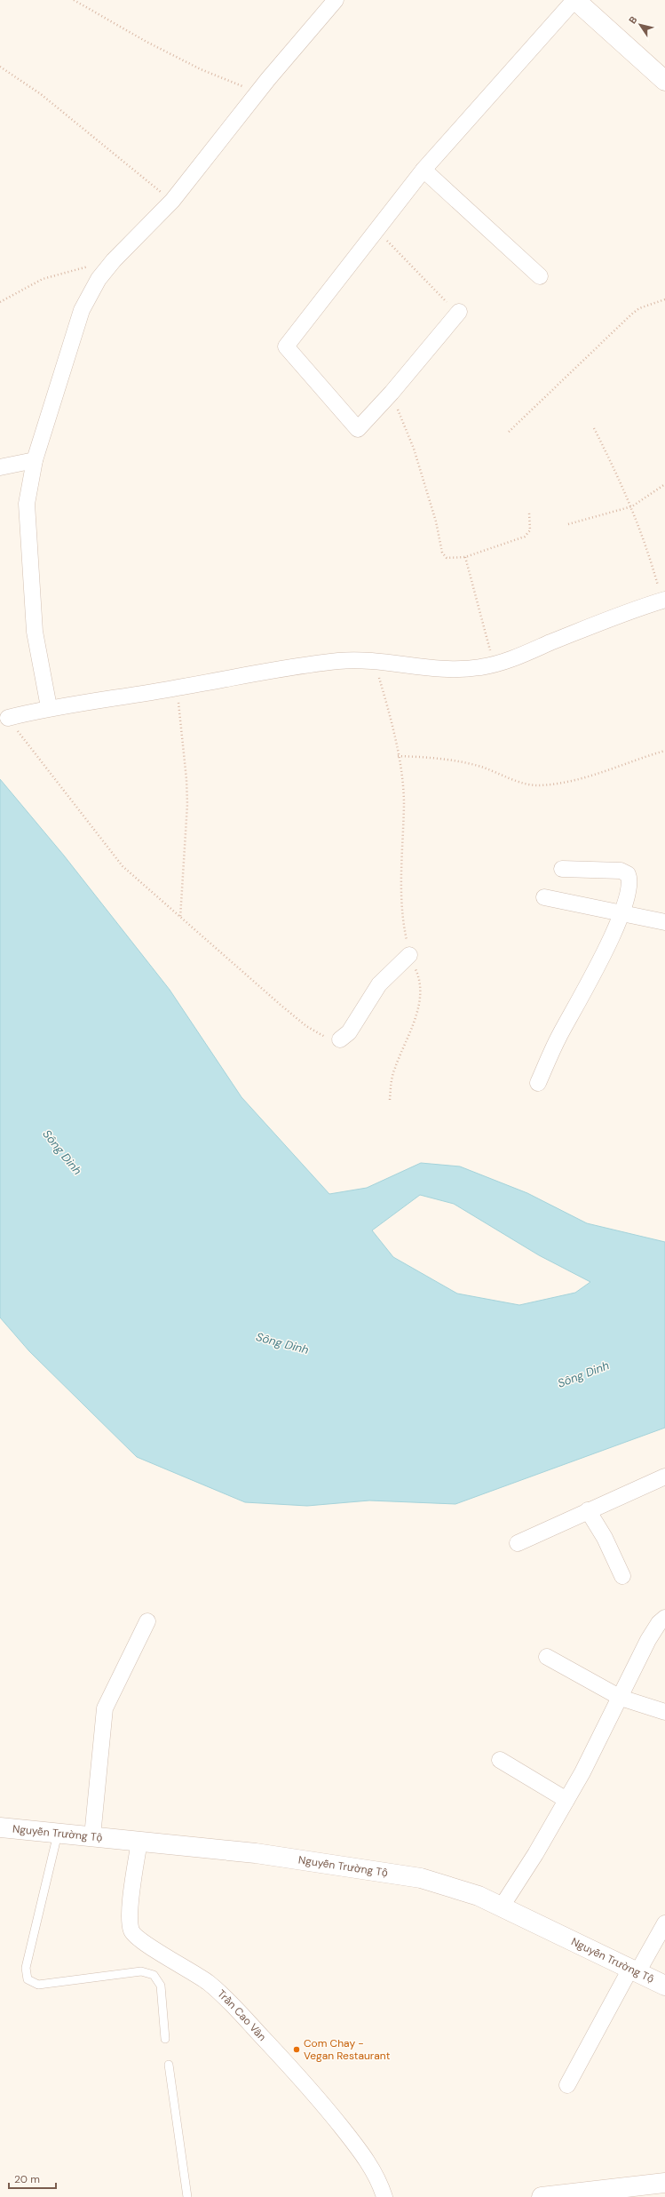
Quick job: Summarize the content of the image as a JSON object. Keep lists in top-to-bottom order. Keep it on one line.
{"streets":{"street":["Nguyễn Trường Tộ","Trần Cao Vân"]},"crossings":[["Nguyễn Trường Tộ","Trần Cao Vân"]],"water":["Sông Dinh"],"places":["Com Chay - Vegan Restaurant"],"scale_bar":"20 m","north":"top left"}
